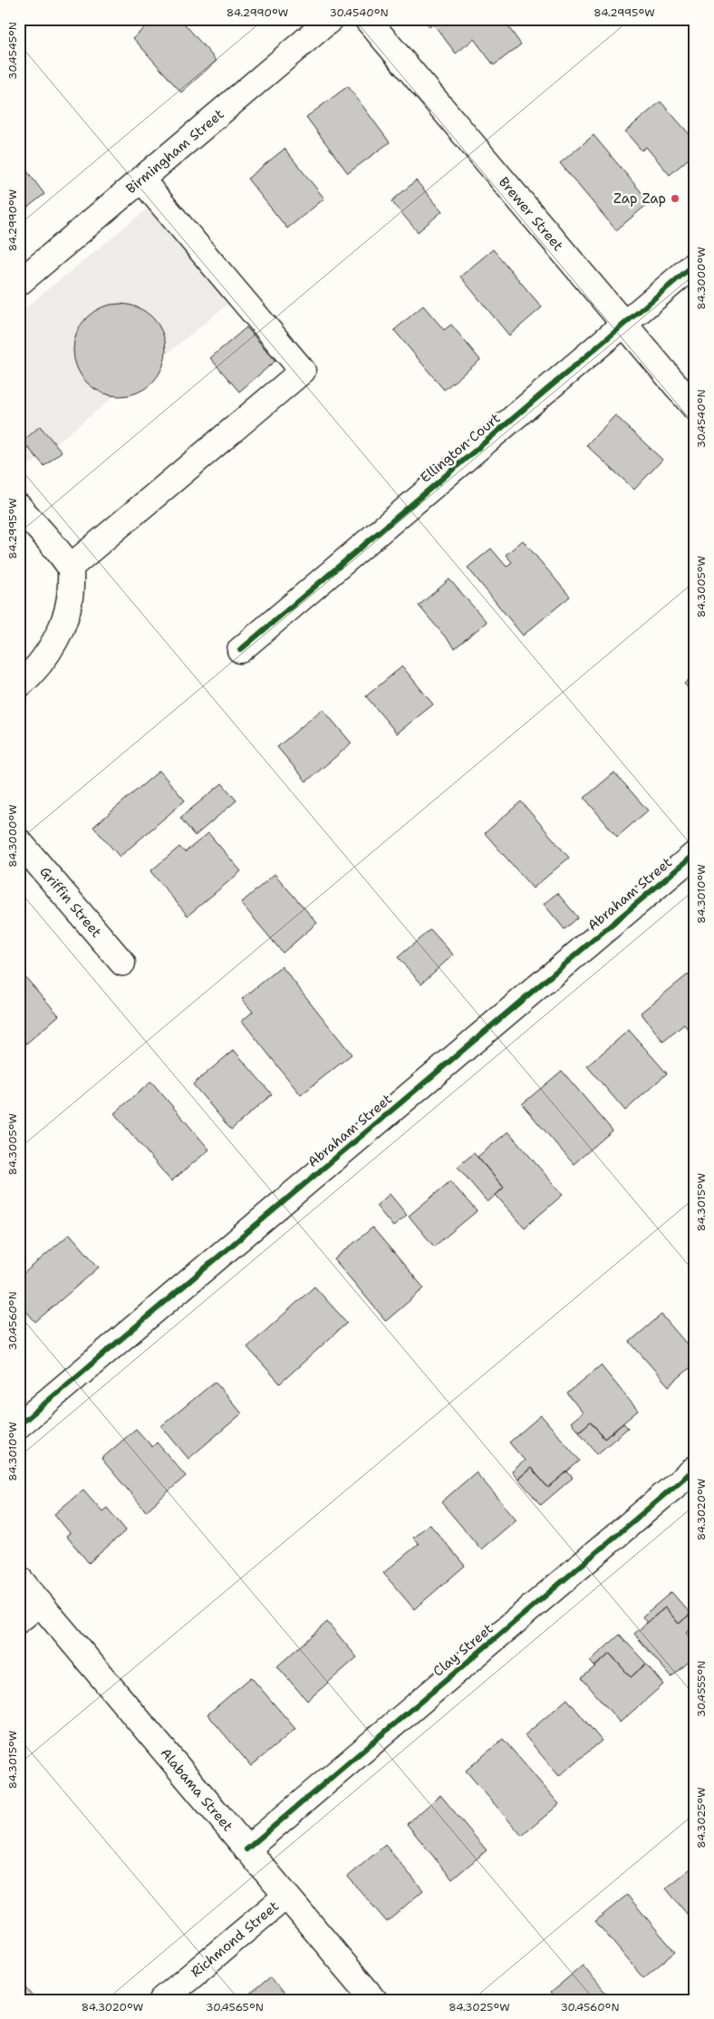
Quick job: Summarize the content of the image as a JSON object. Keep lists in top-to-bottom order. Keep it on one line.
{"streets":{"street":["Birmingham Street","Brewer Street","Ellington Court","Abraham Street","Griffin Street","Clay Street","Alabama Street","Richmond Street"]},"crossings":[["Brewer Street","Ellington Court"],["Clay Street","Alabama Street"],["Alabama Street","Richmond Street"]],"places":["Zap Zap"],"coordinates":["84.2990°W","30.4540°N","84.2995°W","30.4545°N","84.3000°W","84.3005°W","84.3010°W","84.3015°W","30.4560°N","84.3020°W","30.4555°N","84.3025°W","30.4565°N"]}
